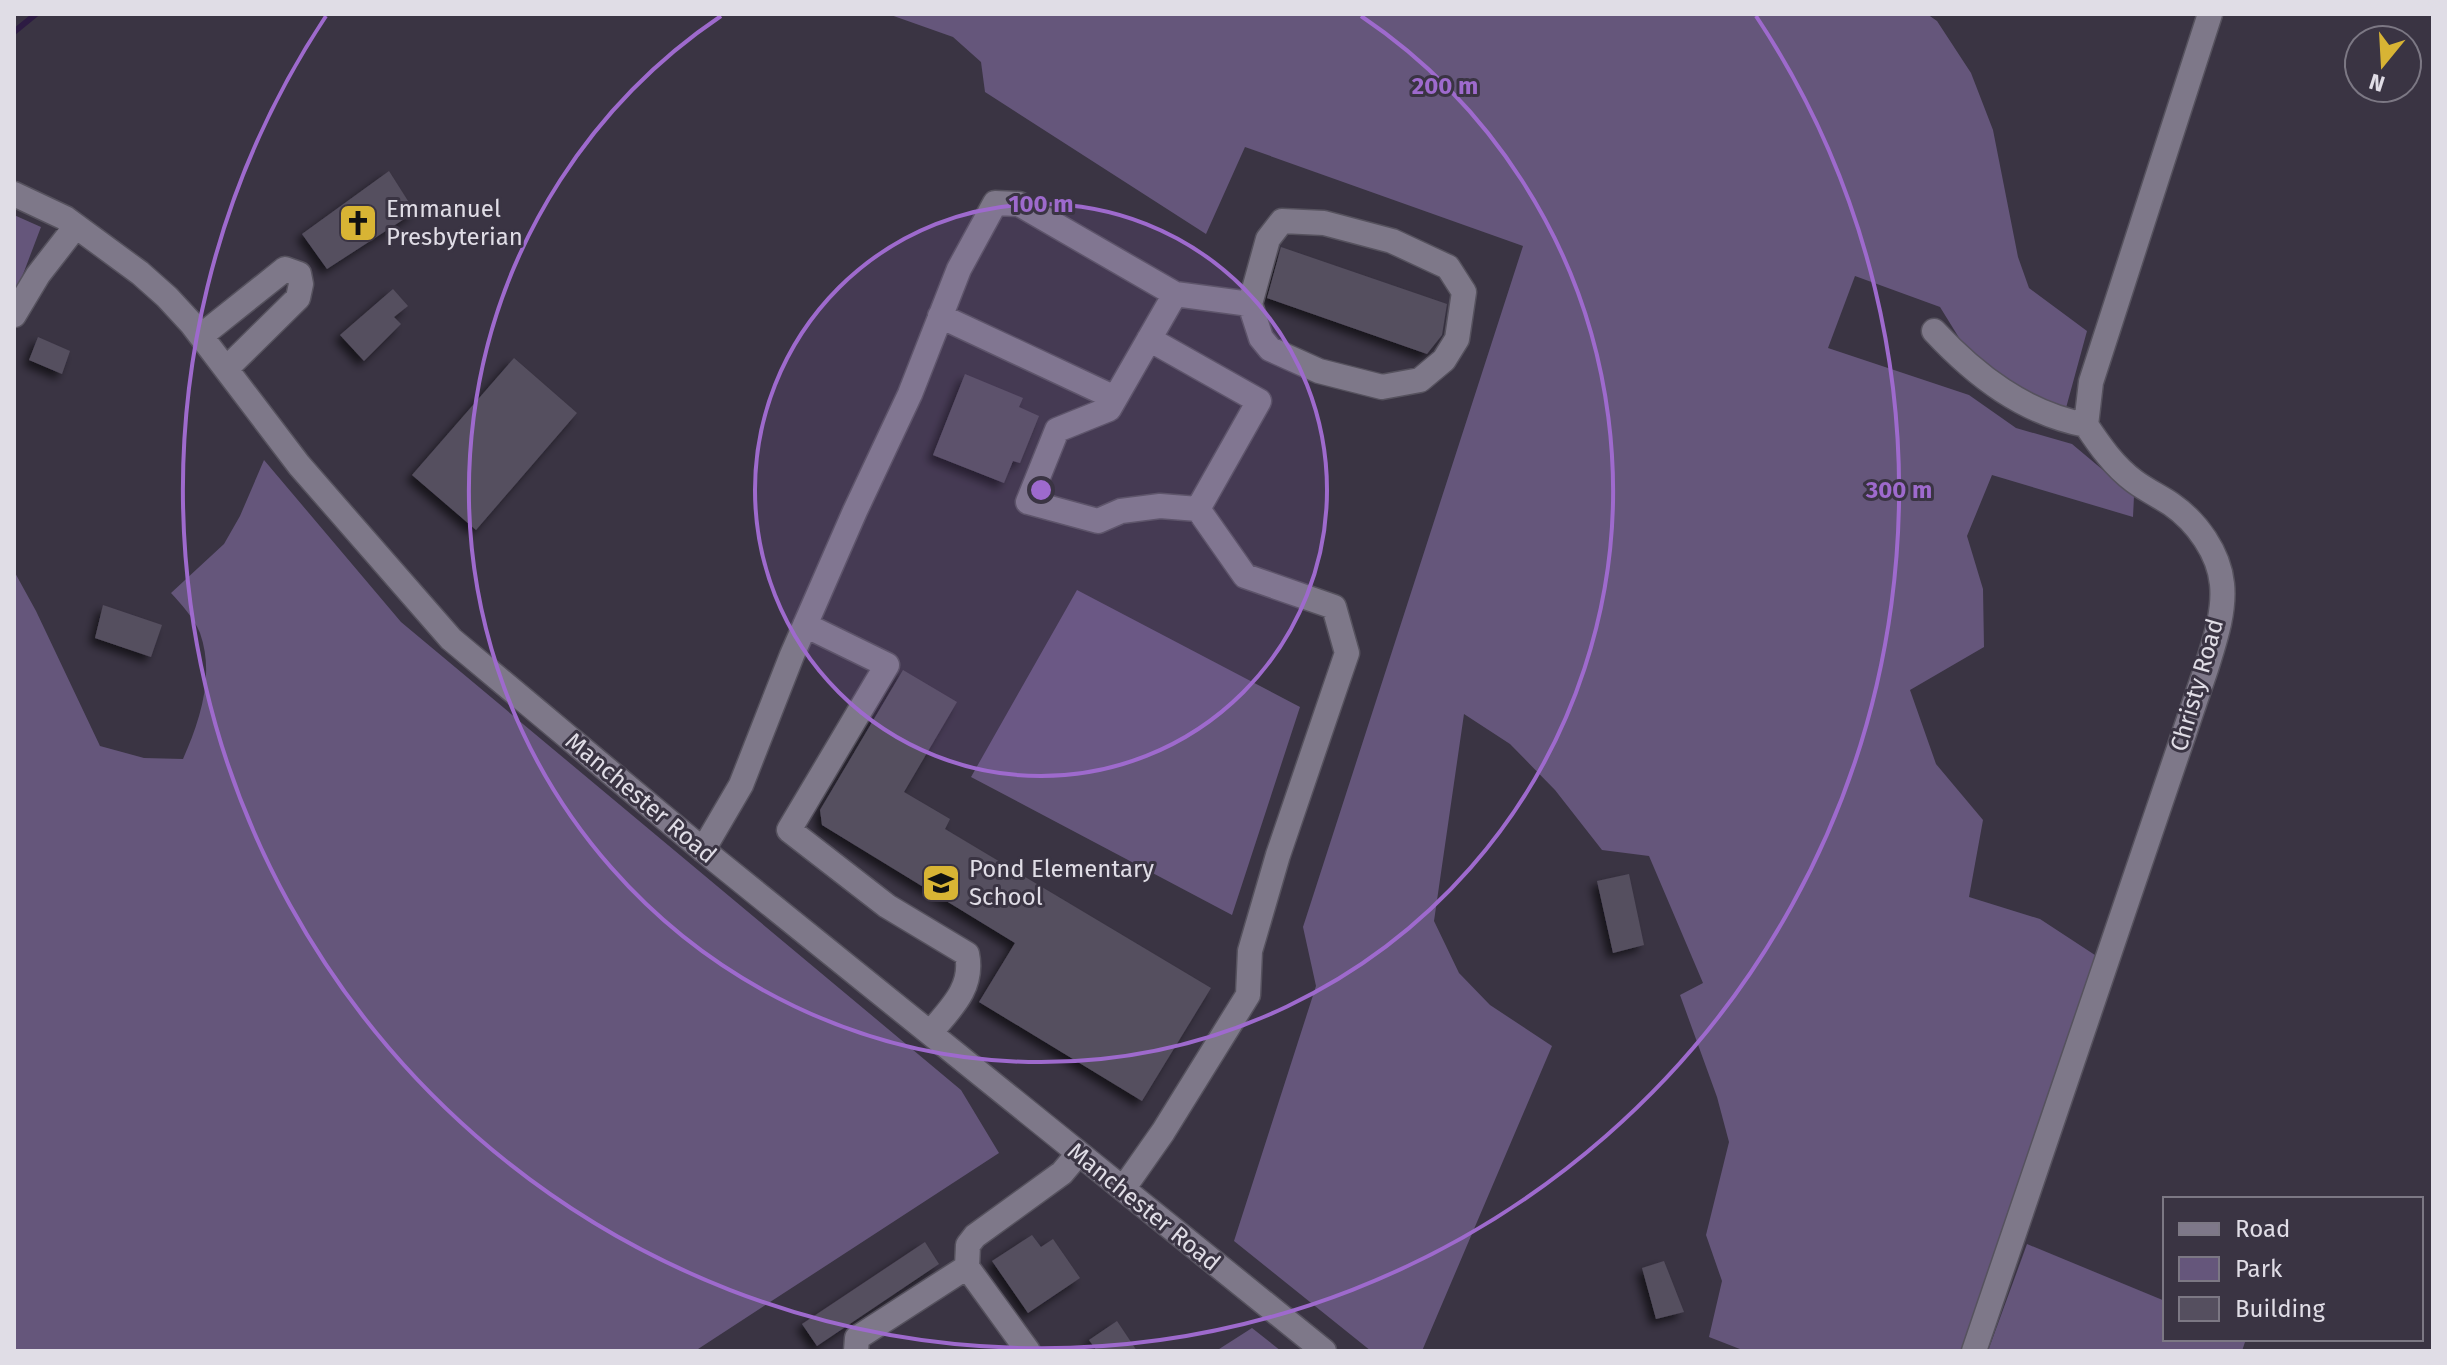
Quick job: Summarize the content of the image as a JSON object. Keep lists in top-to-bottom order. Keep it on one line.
{"streets":{"street":["Christy Road","Manchester Road"]},"places":{"church":["Emmanuel Presbyterian"],"school or university":["Pond Elementary School"]},"legend":["Road","Park","Building"],"north":"bottom","rings":["200 m","100 m","300 m"]}
